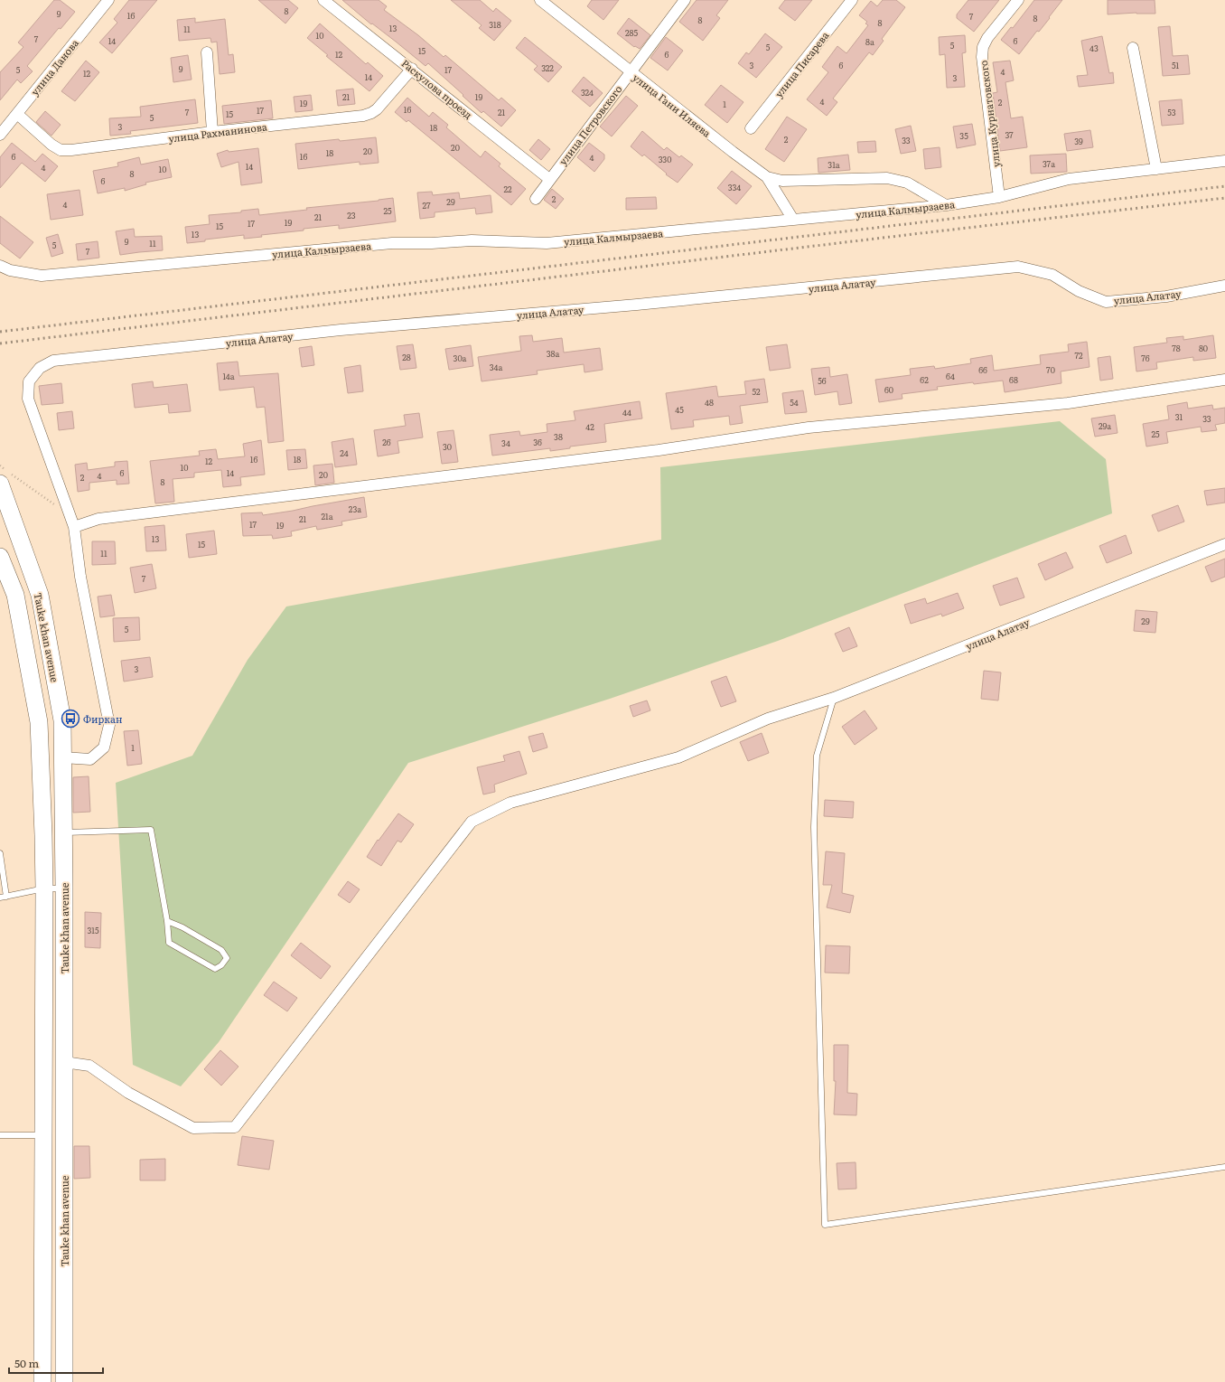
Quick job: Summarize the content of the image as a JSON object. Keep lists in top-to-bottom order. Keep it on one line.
{"streets":{"main road":["Tauke khan avenue"],"street":["улица Писарева","улица Данова","Раскулова проезд","улица Гани Иляева","улица Курнатовского","улица Петровского","улица Рахманинова","улица Калмырзаева","улица Алатау"]},"crossings":[["улица Данова","улица Рахманинова"],["Раскулова проезд","улица Петровского"],["Раскулова проезд","улица Рахманинова"],["улица Гани Иляева","улица Петровского"],["улица Гани Иляева","улица Калмырзаева"],["улица Курнатовского","улица Калмырзаева"],["улица Алатау","Tauke khan avenue"]],"places":{"bus stop":["Фиркан"]},"house_numbers":["8","9","16","7","8","8","8","318","13","11","285","10","7","14","6","8а","5","5","43","15","12","6","3","6","51","322","9","5","17","4","12","14","3","324","21","19","4","2","19","1","16","17","7","21","53","15","5","3","18","37","35","2","33","39","20","20","18","6","16","4","330","37а","31а","14","4","10","8","6","334","22","2","29","4","27","25","23","21","19","17","15","13","9","11","5","7","78","80","38а","72","28","30а","76","34а","66","70","14а","64","62","68","56","60","52","48","54","45","44","31","33","29а","42","25","38","26","36","34","30","24","16","18","12","10","6","14","20","4","2","8","23а","21а","21","17","19","13","15","11","7","29","5","3","1","315"],"scale_bar":"50 m"}
